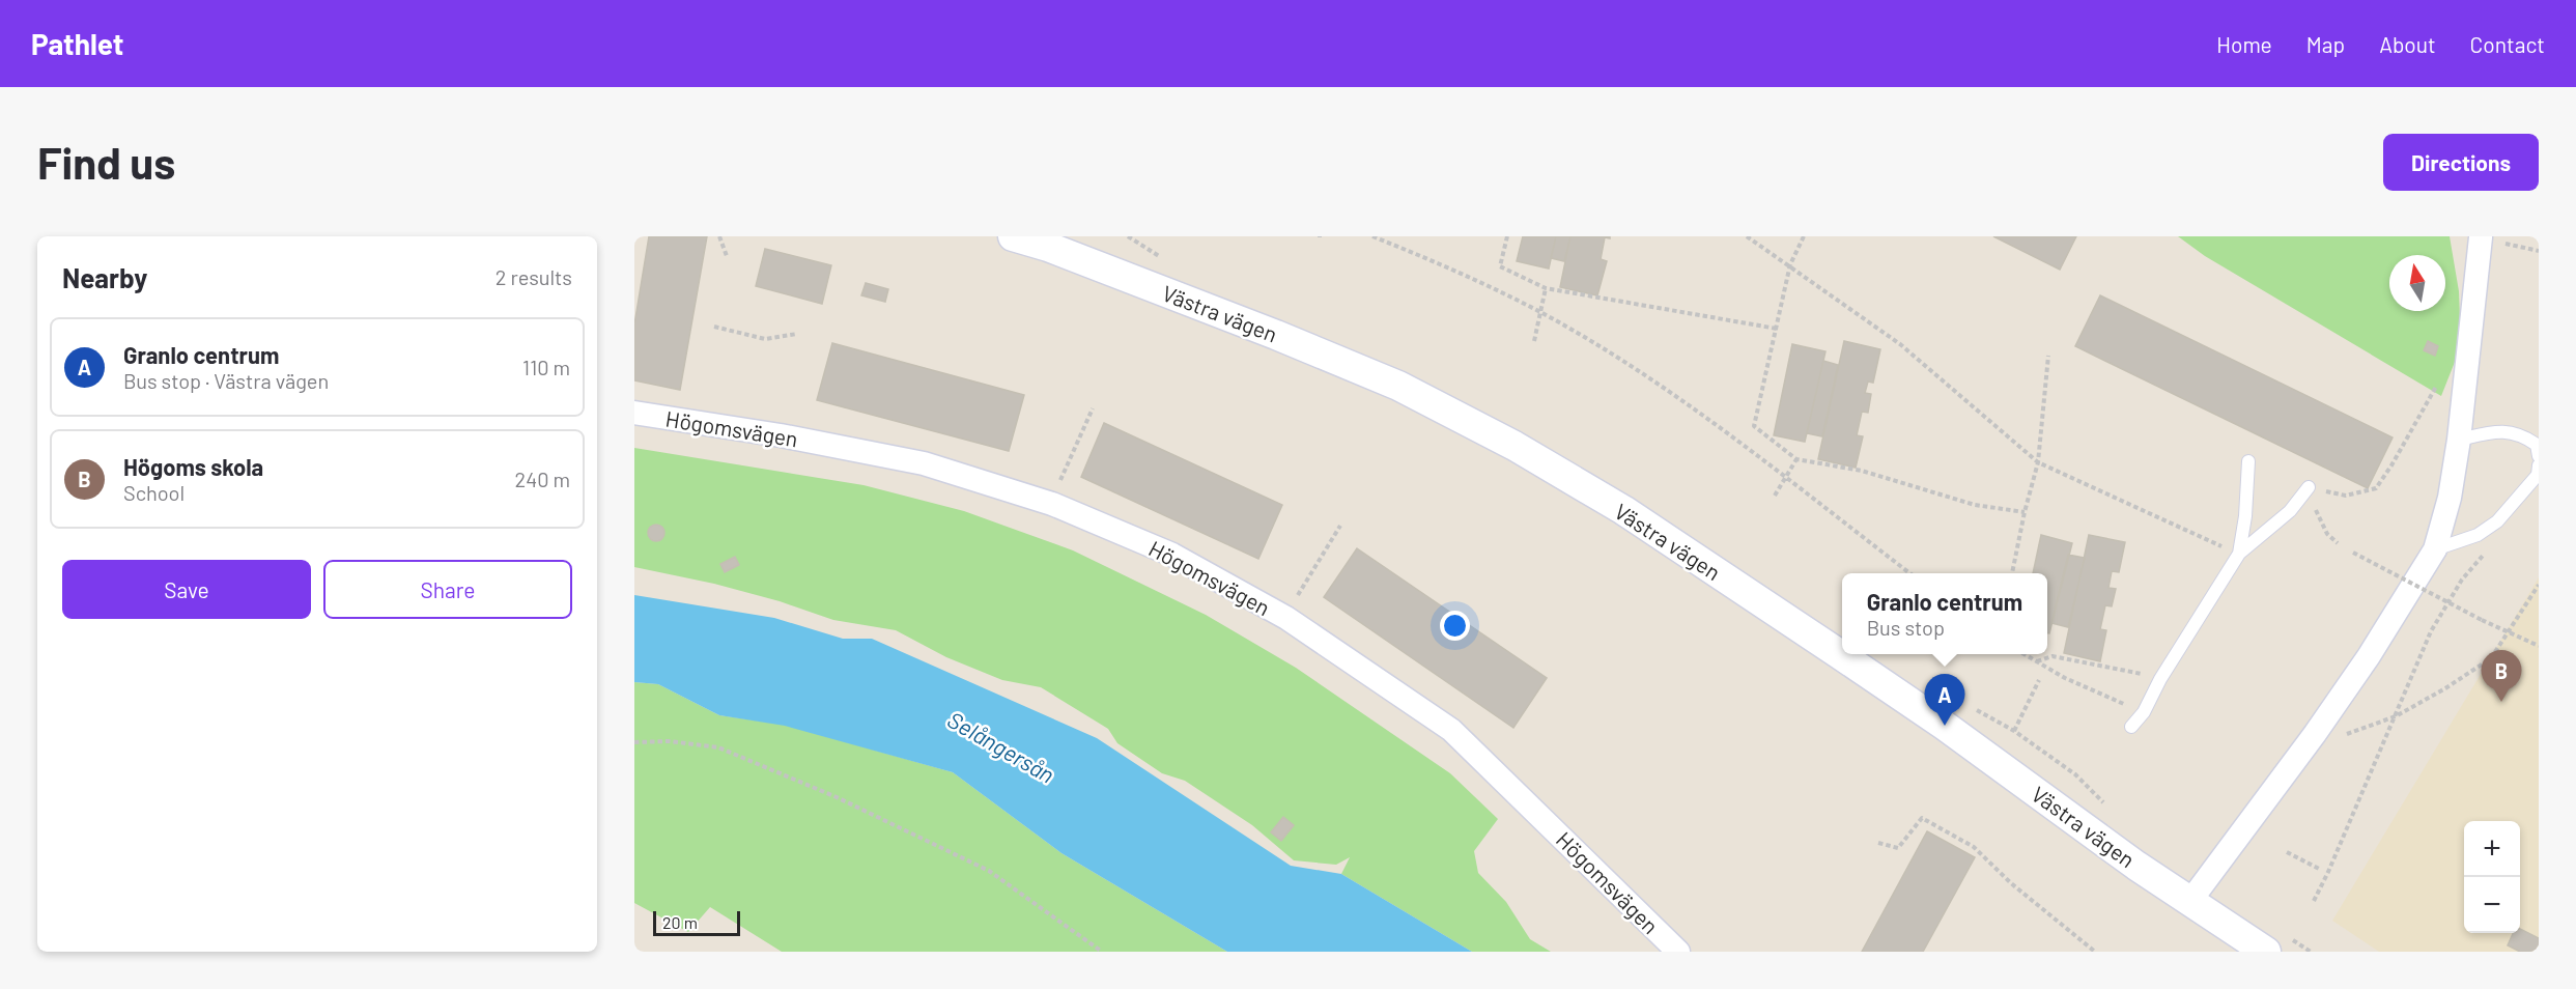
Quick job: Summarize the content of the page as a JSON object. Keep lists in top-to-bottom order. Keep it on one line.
{"streets":{"street":["Västra vägen","Högomsvägen"]},"water":["Selångersån"],"scale_bar":"20 m","north":"top","page":{"header":"Pathlet","nav":["Home","Map","About","Contact"],"buttons":["Directions",["Save","Share"]],"title":"Find us","heading":["Nearby","2 results"],"list":[{"mark":"A","name":"Granlo centrum","note":"Bus stop · Västra vägen","value":"110 m"},{"mark":"B","name":"Högoms skola","note":"School","value":"240 m"}],"popup":["Granlo centrum","Bus stop"],"pins":["B","A"],"map_buttons":["+","−"],"scale":"20 m"}}
